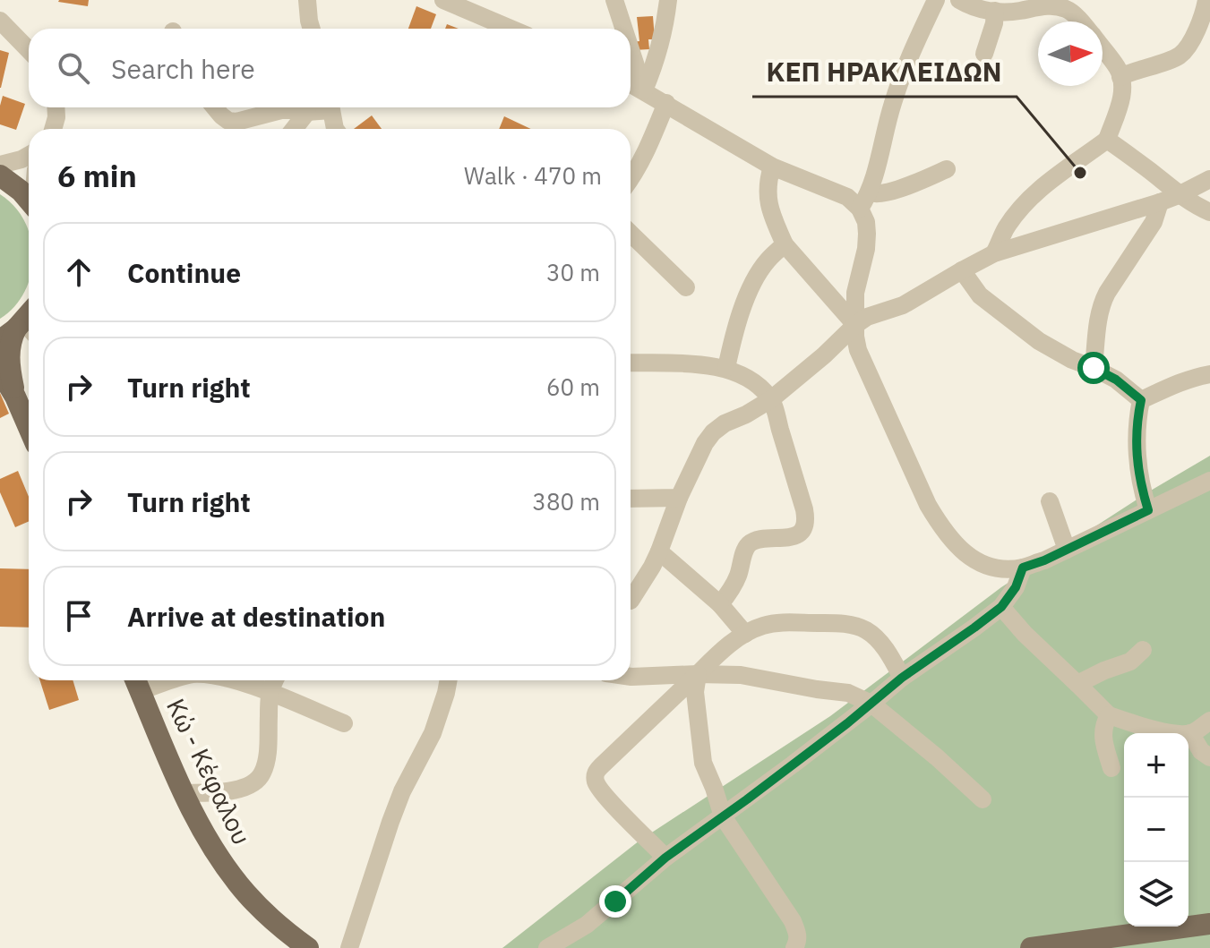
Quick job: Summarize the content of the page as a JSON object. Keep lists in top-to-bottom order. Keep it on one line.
{"streets":{"main road":["Κώ - Κέφαλου"]},"places":["ΚΕΠ ΗΡΑΚΛΕΙΔΩΝ"],"north":"right","page":{"search":"Search here","heading":["6 min","Walk · 470 m"],"list":[["Continue","30 m"],["Turn right","60 m"],["Turn right","380 m"],"Arrive at destination"],"map_buttons":["+","−"]}}
